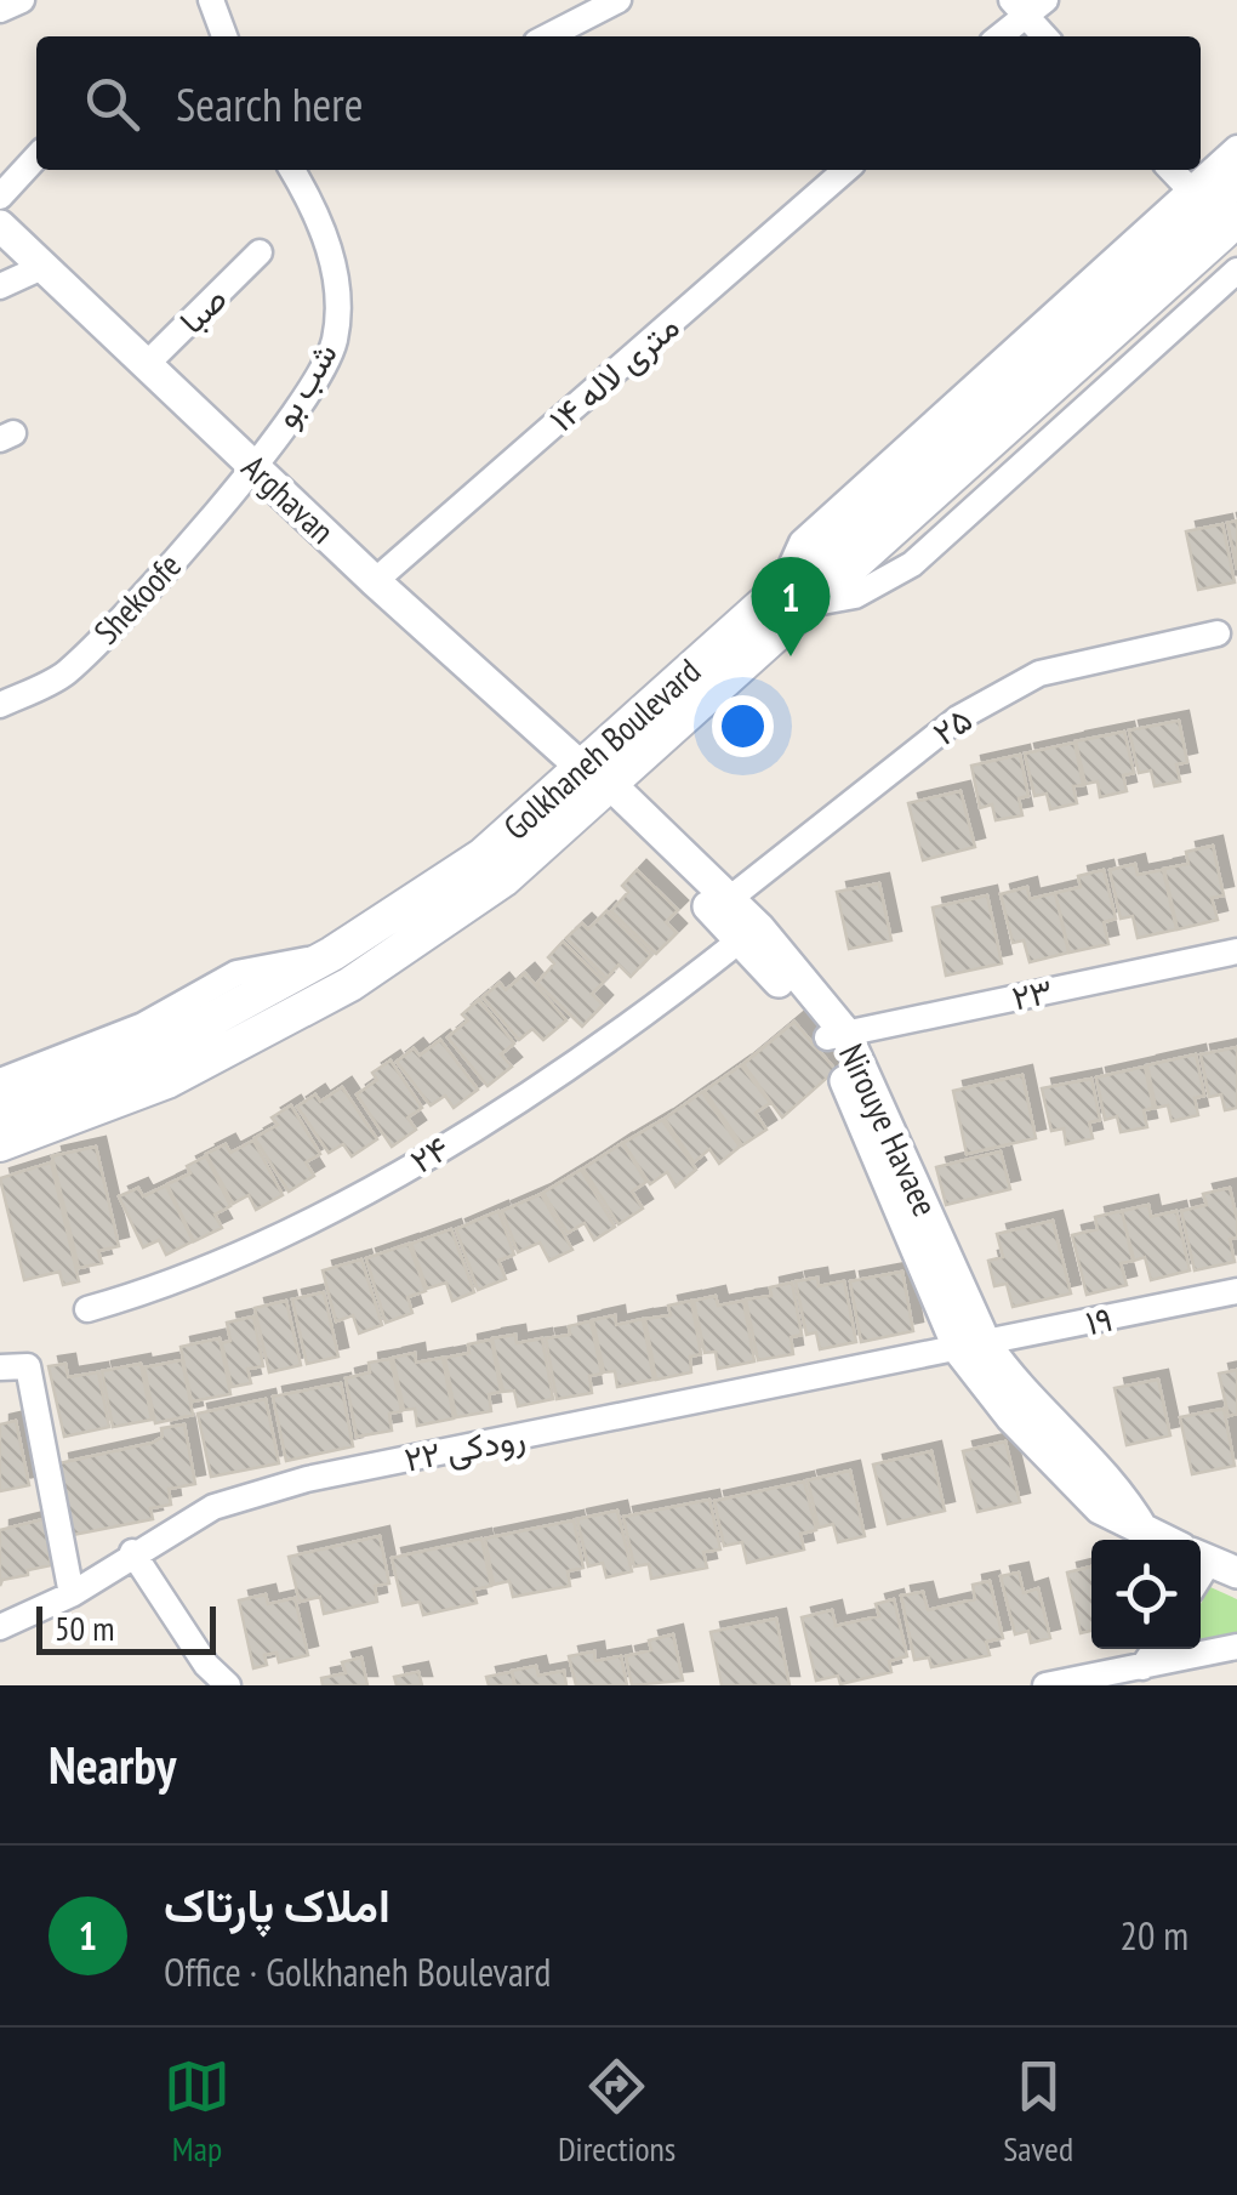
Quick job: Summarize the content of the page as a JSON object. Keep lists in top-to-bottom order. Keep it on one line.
{"streets":{"main road":["Golkhaneh Boulevard"],"street":["صبا","۱۴ متری لاله","شب بو","Arghavan","Shekoofe","۲۵","۲۳","Nirouye Havaee","۲۴","۱۹","رودکی ۲۲"]},"crossings":[["صبا","Arghavan"],["۱۴ متری لاله","Arghavan"],["شب بو","Arghavan"],["شب بو","Shekoofe"],["Arghavan","Shekoofe"],["Arghavan","Golkhaneh Boulevard"],["Arghavan","Nirouye Havaee"],["۲۵","Nirouye Havaee"],["Golkhaneh Boulevard","Nirouye Havaee"],["۲۳","Nirouye Havaee"],["Nirouye Havaee","۲۴"],["Nirouye Havaee","۱۹"],["Nirouye Havaee","رودکی ۲۲"],["۱۹","رودکی ۲۲"]],"scale_bar":"50 m","page":{"search":"Search here","pins":"1","scale":"50 m","heading":"Nearby","list":[{"mark":"1","name":"املاک پارتاک","note":"Office · Golkhaneh Boulevard","value":"20 m"}],"nav":["Map","Directions","Saved"]}}
